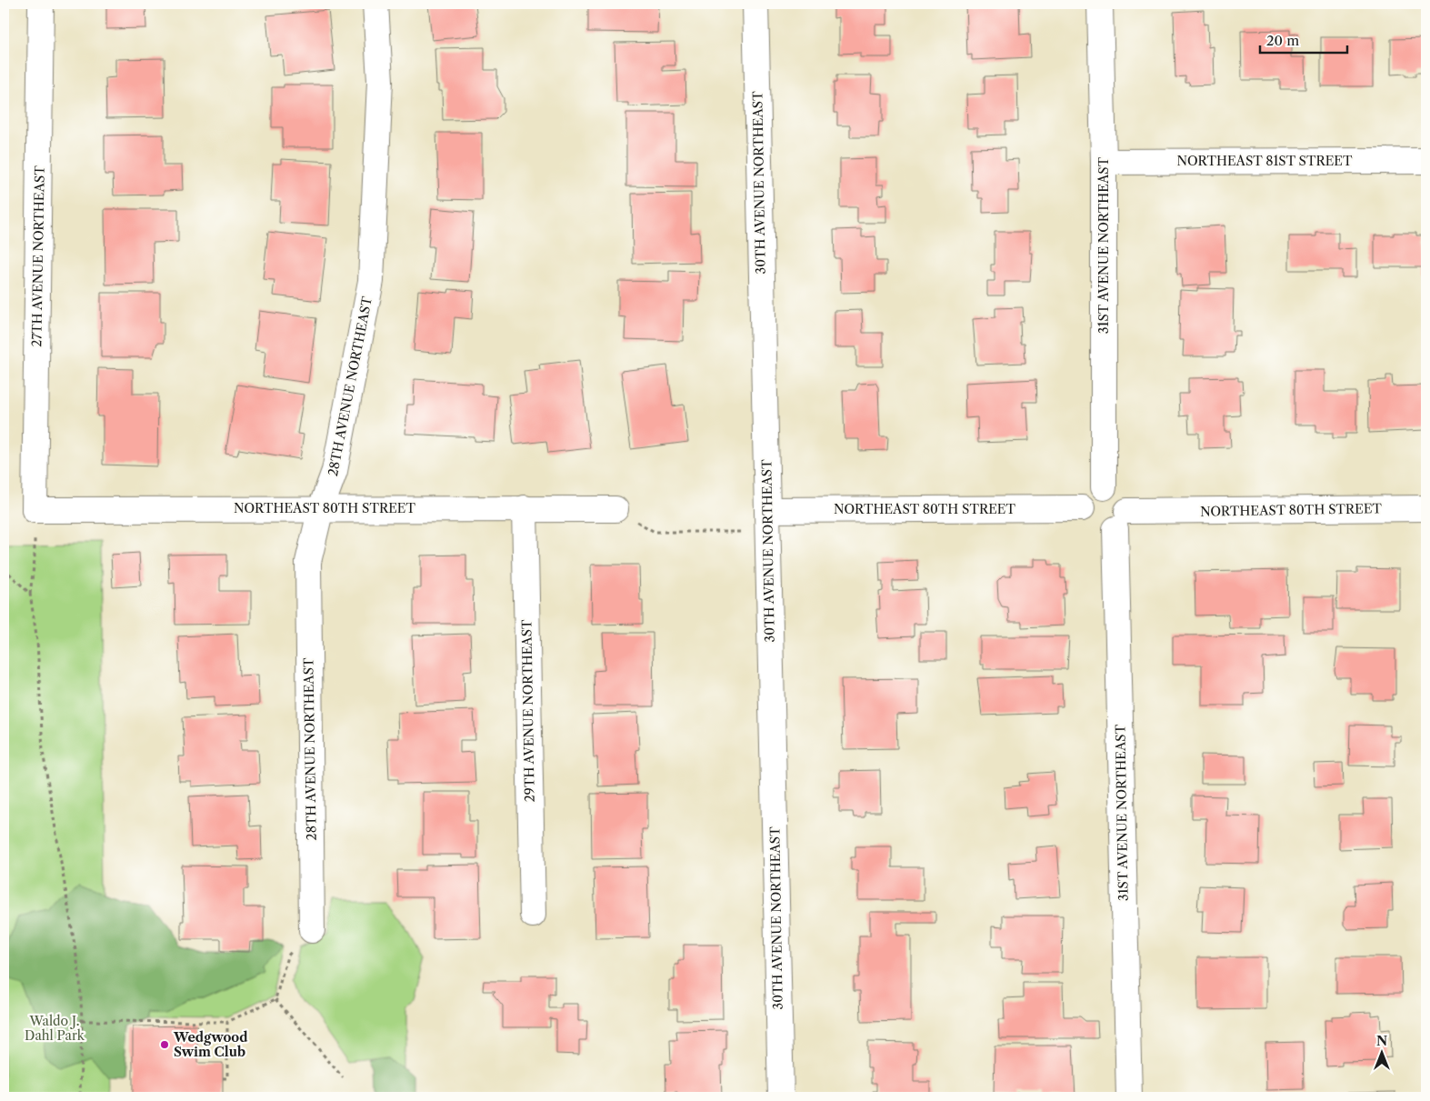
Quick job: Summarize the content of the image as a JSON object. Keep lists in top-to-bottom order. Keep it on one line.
{"streets":{"street":["NORTHEAST 81ST STREET","30TH AVENUE NORTHEAST","31ST AVENUE NORTHEAST","27TH AVENUE NORTHEAST","28TH AVENUE NORTHEAST","NORTHEAST 80TH STREET","29TH AVENUE NORTHEAST"]},"crossings":[["NORTHEAST 81ST STREET","31ST AVENUE NORTHEAST"],["30TH AVENUE NORTHEAST","NORTHEAST 80TH STREET"],["31ST AVENUE NORTHEAST","NORTHEAST 80TH STREET"],["27TH AVENUE NORTHEAST","NORTHEAST 80TH STREET"],["28TH AVENUE NORTHEAST","NORTHEAST 80TH STREET"],["NORTHEAST 80TH STREET","29TH AVENUE NORTHEAST"]],"parks":["Waldo J. Dahl Park"],"places":["Wedgwood Swim Club"],"scale_bar":"20 m","north":"top"}
